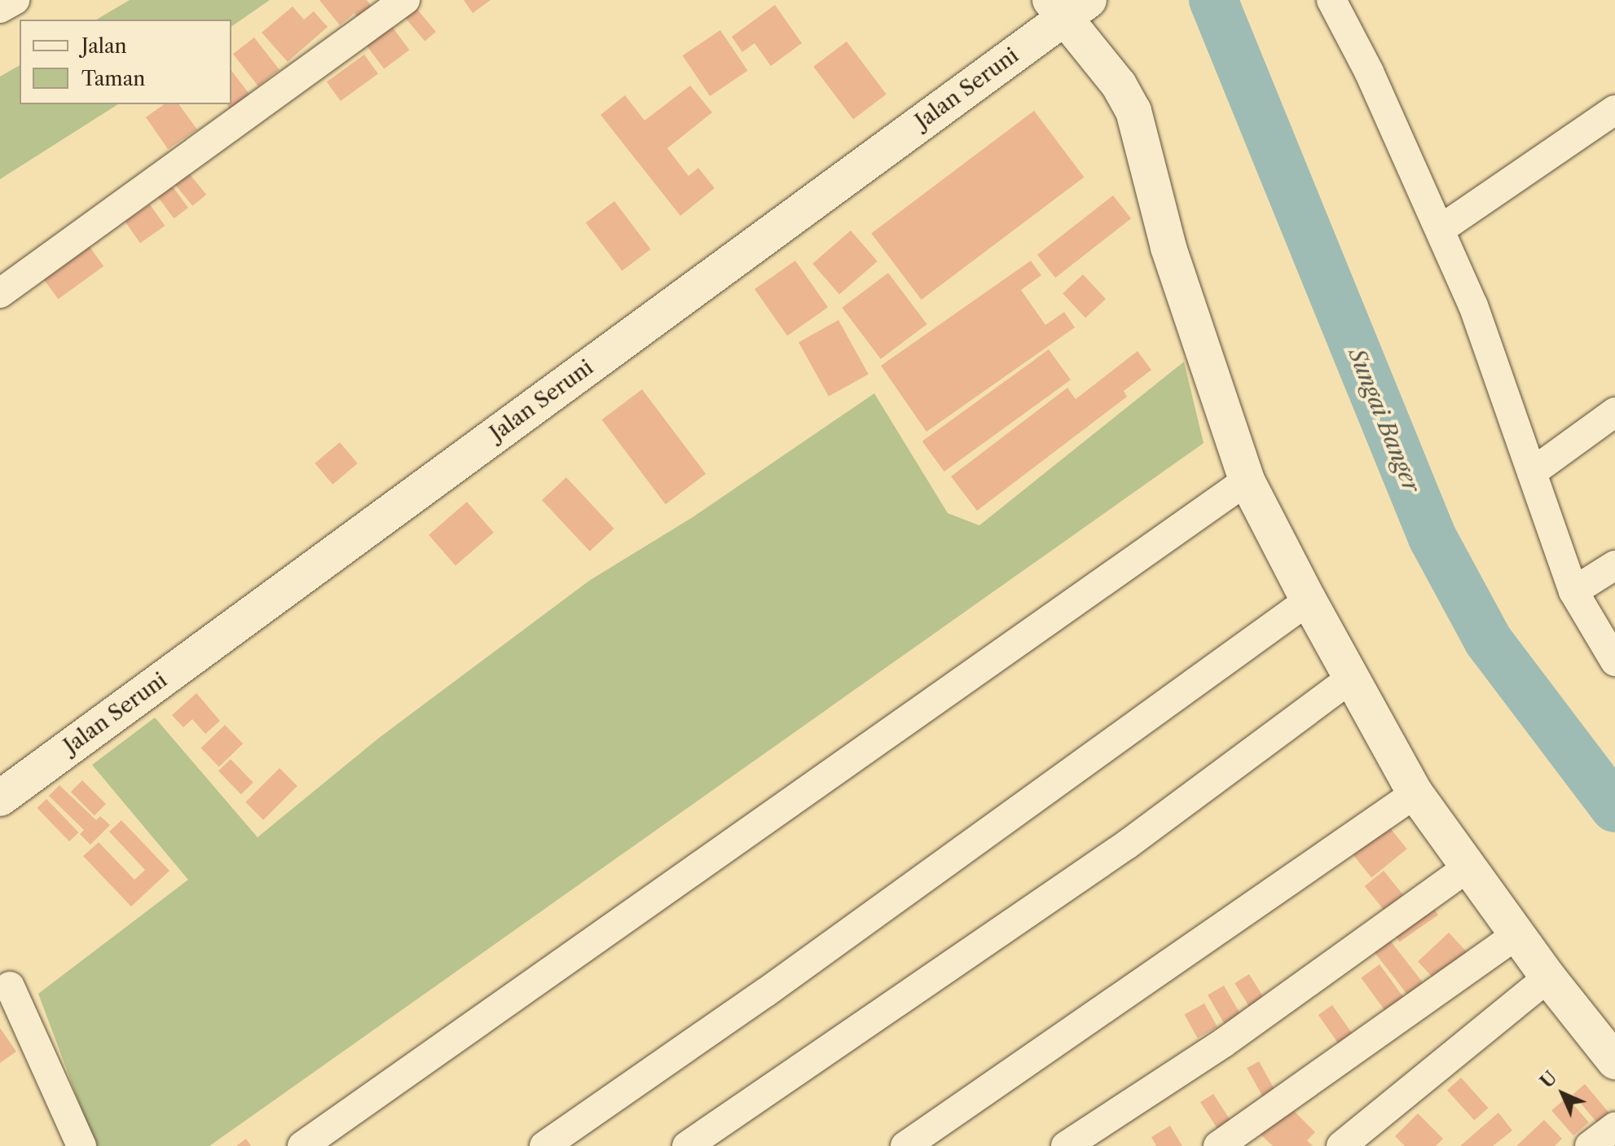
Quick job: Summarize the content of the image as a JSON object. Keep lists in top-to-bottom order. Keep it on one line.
{"streets":{"main road":["Jalan Seruni"]},"water":["Sungai Banger"],"legend":["Jalan","Taman"],"north":"top left"}
